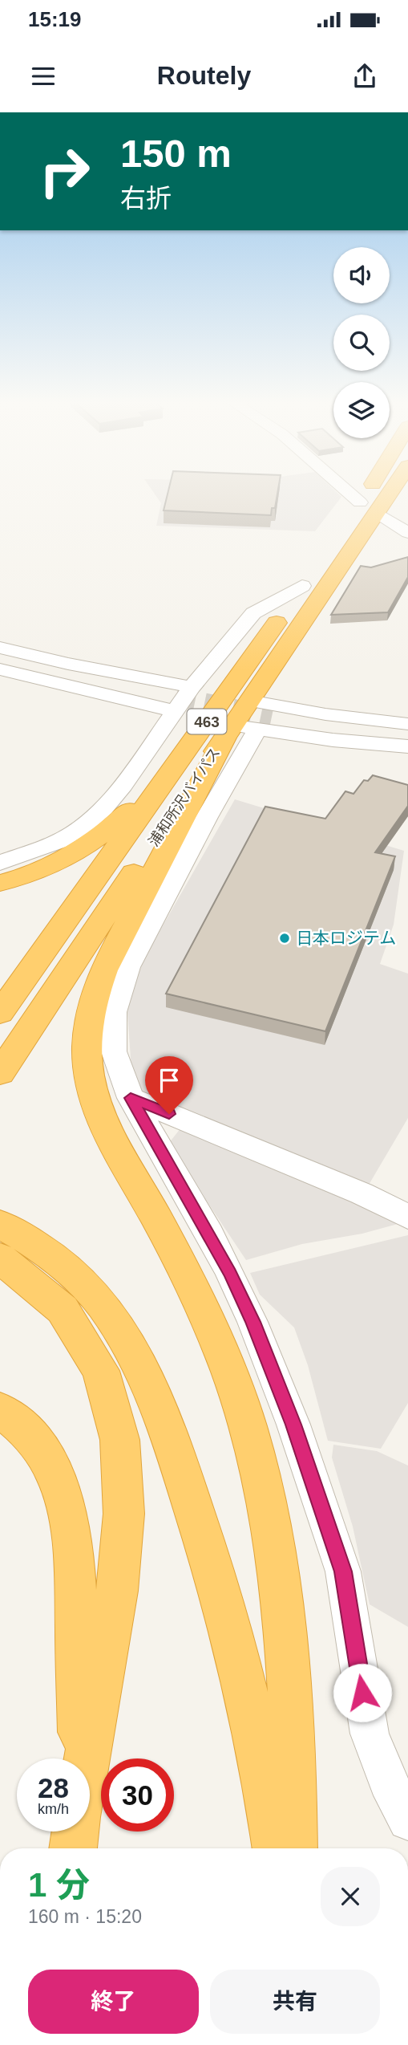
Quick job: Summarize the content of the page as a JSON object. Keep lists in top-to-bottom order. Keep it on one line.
{"streets":{"highway":["463","浦和所沢バイパス"]},"places":["日本ロジテム"],"page":{"status":"15:19","header":"Routely","turn":["150 m","右折"],"speed":"28 km/h","limit":"30","heading":["1 分","160 m · 15:20"],"buttons":["終了","共有"]}}
